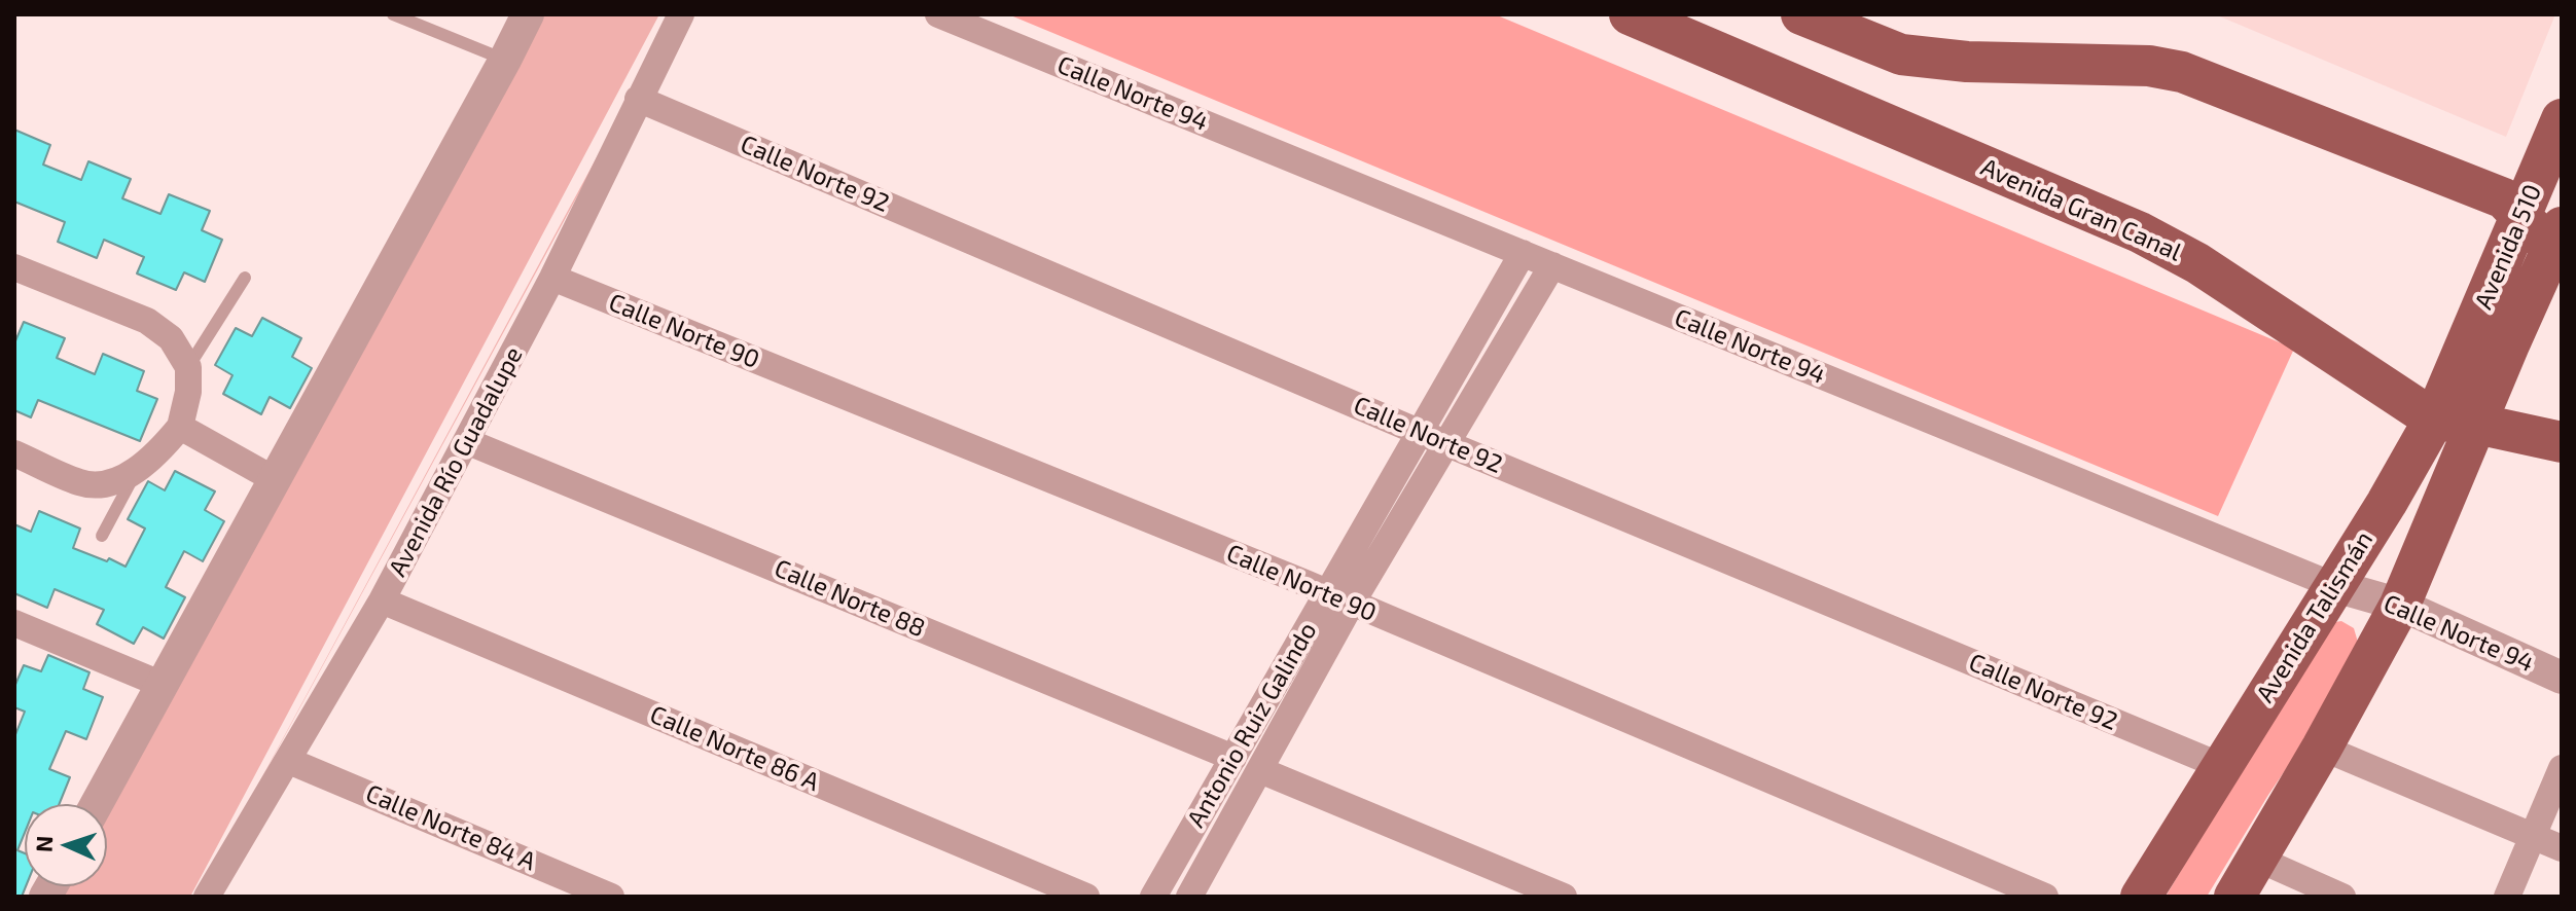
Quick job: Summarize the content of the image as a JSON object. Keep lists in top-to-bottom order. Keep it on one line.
{"streets":{"main road":["Avenida Gran Canal","Avenida 510","Avenida Talismán"],"street":["Calle Norte 94","Calle Norte 92","Calle Norte 90","Avenida Río Guadalupe","Calle Norte 88","Antonio Ruiz Galindo","Calle Norte 86 A","Calle Norte 84 A"]},"crossings":[["Calle Norte 94","Avenida Talismán"],["Calle Norte 94","Antonio Ruiz Galindo"],["Calle Norte 92","Avenida Río Guadalupe"],["Calle Norte 92","Avenida Talismán"],["Calle Norte 92","Antonio Ruiz Galindo"],["Avenida Gran Canal","Avenida Talismán"],["Avenida 510","Avenida Talismán"],["Calle Norte 90","Avenida Río Guadalupe"],["Calle Norte 90","Antonio Ruiz Galindo"],["Avenida Río Guadalupe","Calle Norte 88"],["Avenida Río Guadalupe","Calle Norte 86 A"],["Avenida Río Guadalupe","Calle Norte 84 A"],["Calle Norte 88","Antonio Ruiz Galindo"]],"north":"left"}
